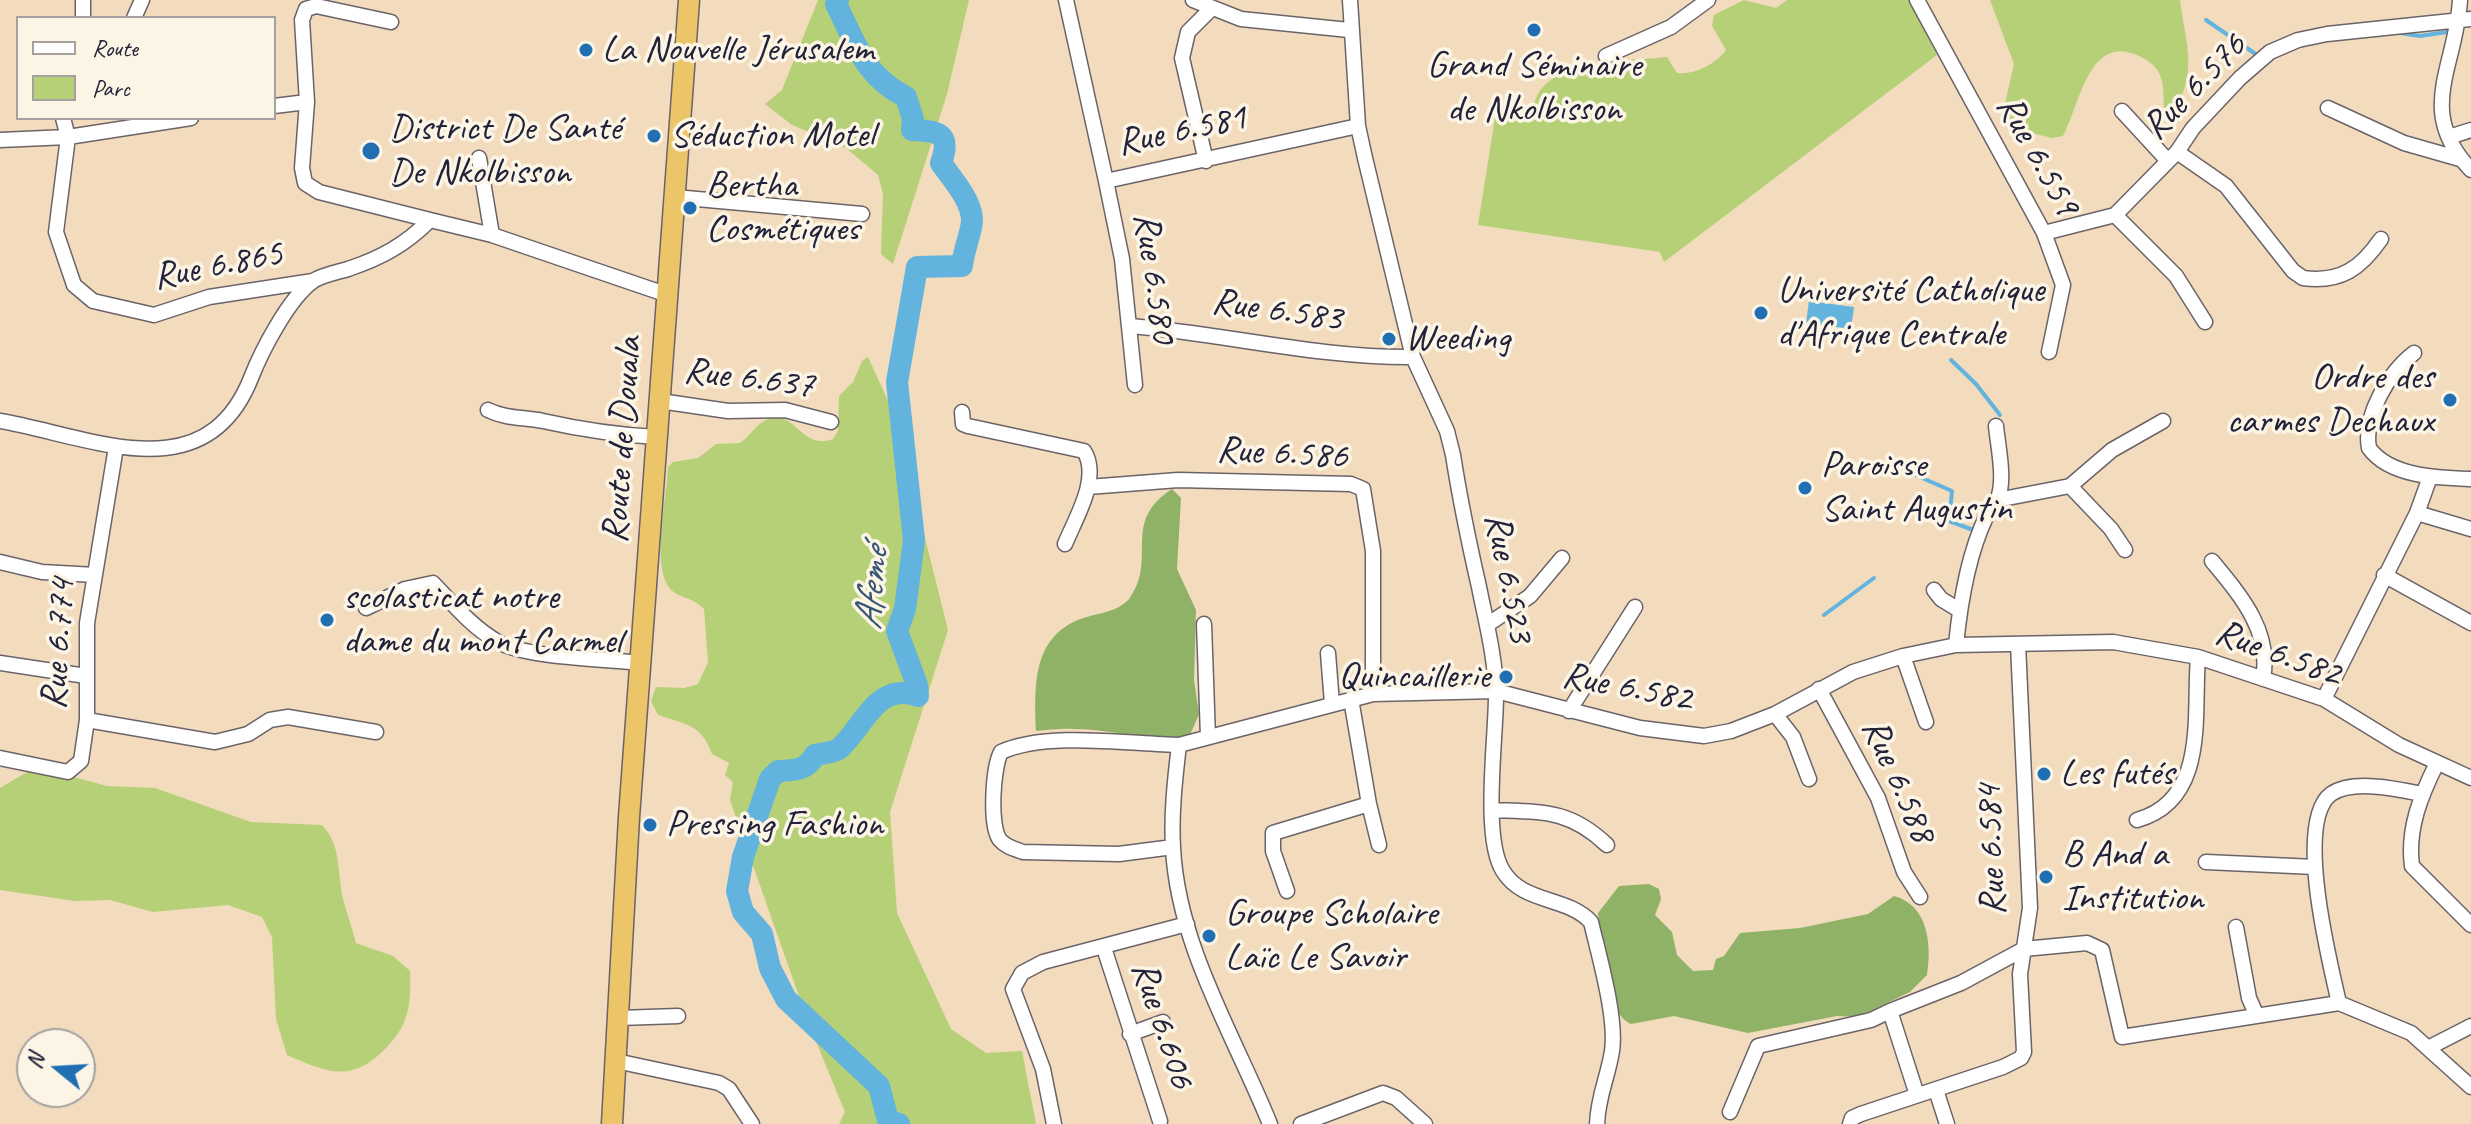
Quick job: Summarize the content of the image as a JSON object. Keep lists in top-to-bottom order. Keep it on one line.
{"streets":{"highway":["Route de Douala"],"street":["Rue 6.576","Rue 6.581","Rue 6.559","Rue 6.865","Rue 6.580","Rue 6.583","Rue 6.637","Rue 6.586","Rue 6.523","Rue 6.774","Rue 6.582","Rue 6.588","Rue 6.584","Rue 6.606"]},"crossings":[["Rue 6.581","Rue 6.580"],["Rue 6.581","Rue 6.523"],["Rue 6.580","Rue 6.583"],["Rue 6.583","Rue 6.523"],["Rue 6.637","Route de Douala"],["Rue 6.586","Rue 6.582"],["Rue 6.523","Rue 6.582"],["Rue 6.582","Rue 6.588"],["Rue 6.582","Rue 6.584"]],"water":["Afemé"],"places":["Grand Séminaire de Nkolbisson","La Nouvelle Jérusalem","Séduction Motel","District De Santé De Nkolbisson","Bertha Cosmétiques","Université Catholique d'Afrique Centrale","Weeding","Ordre des carmes Dechaux","Paroisse Saint Augustin","scolasticat notre dame du mont Carmel","Quincaillerie","Les futés","Pressing Fashion","B And a Institution","Groupe Scholaire Laïc Le Savoir"],"legend":["Route","Parc"],"north":"left"}
